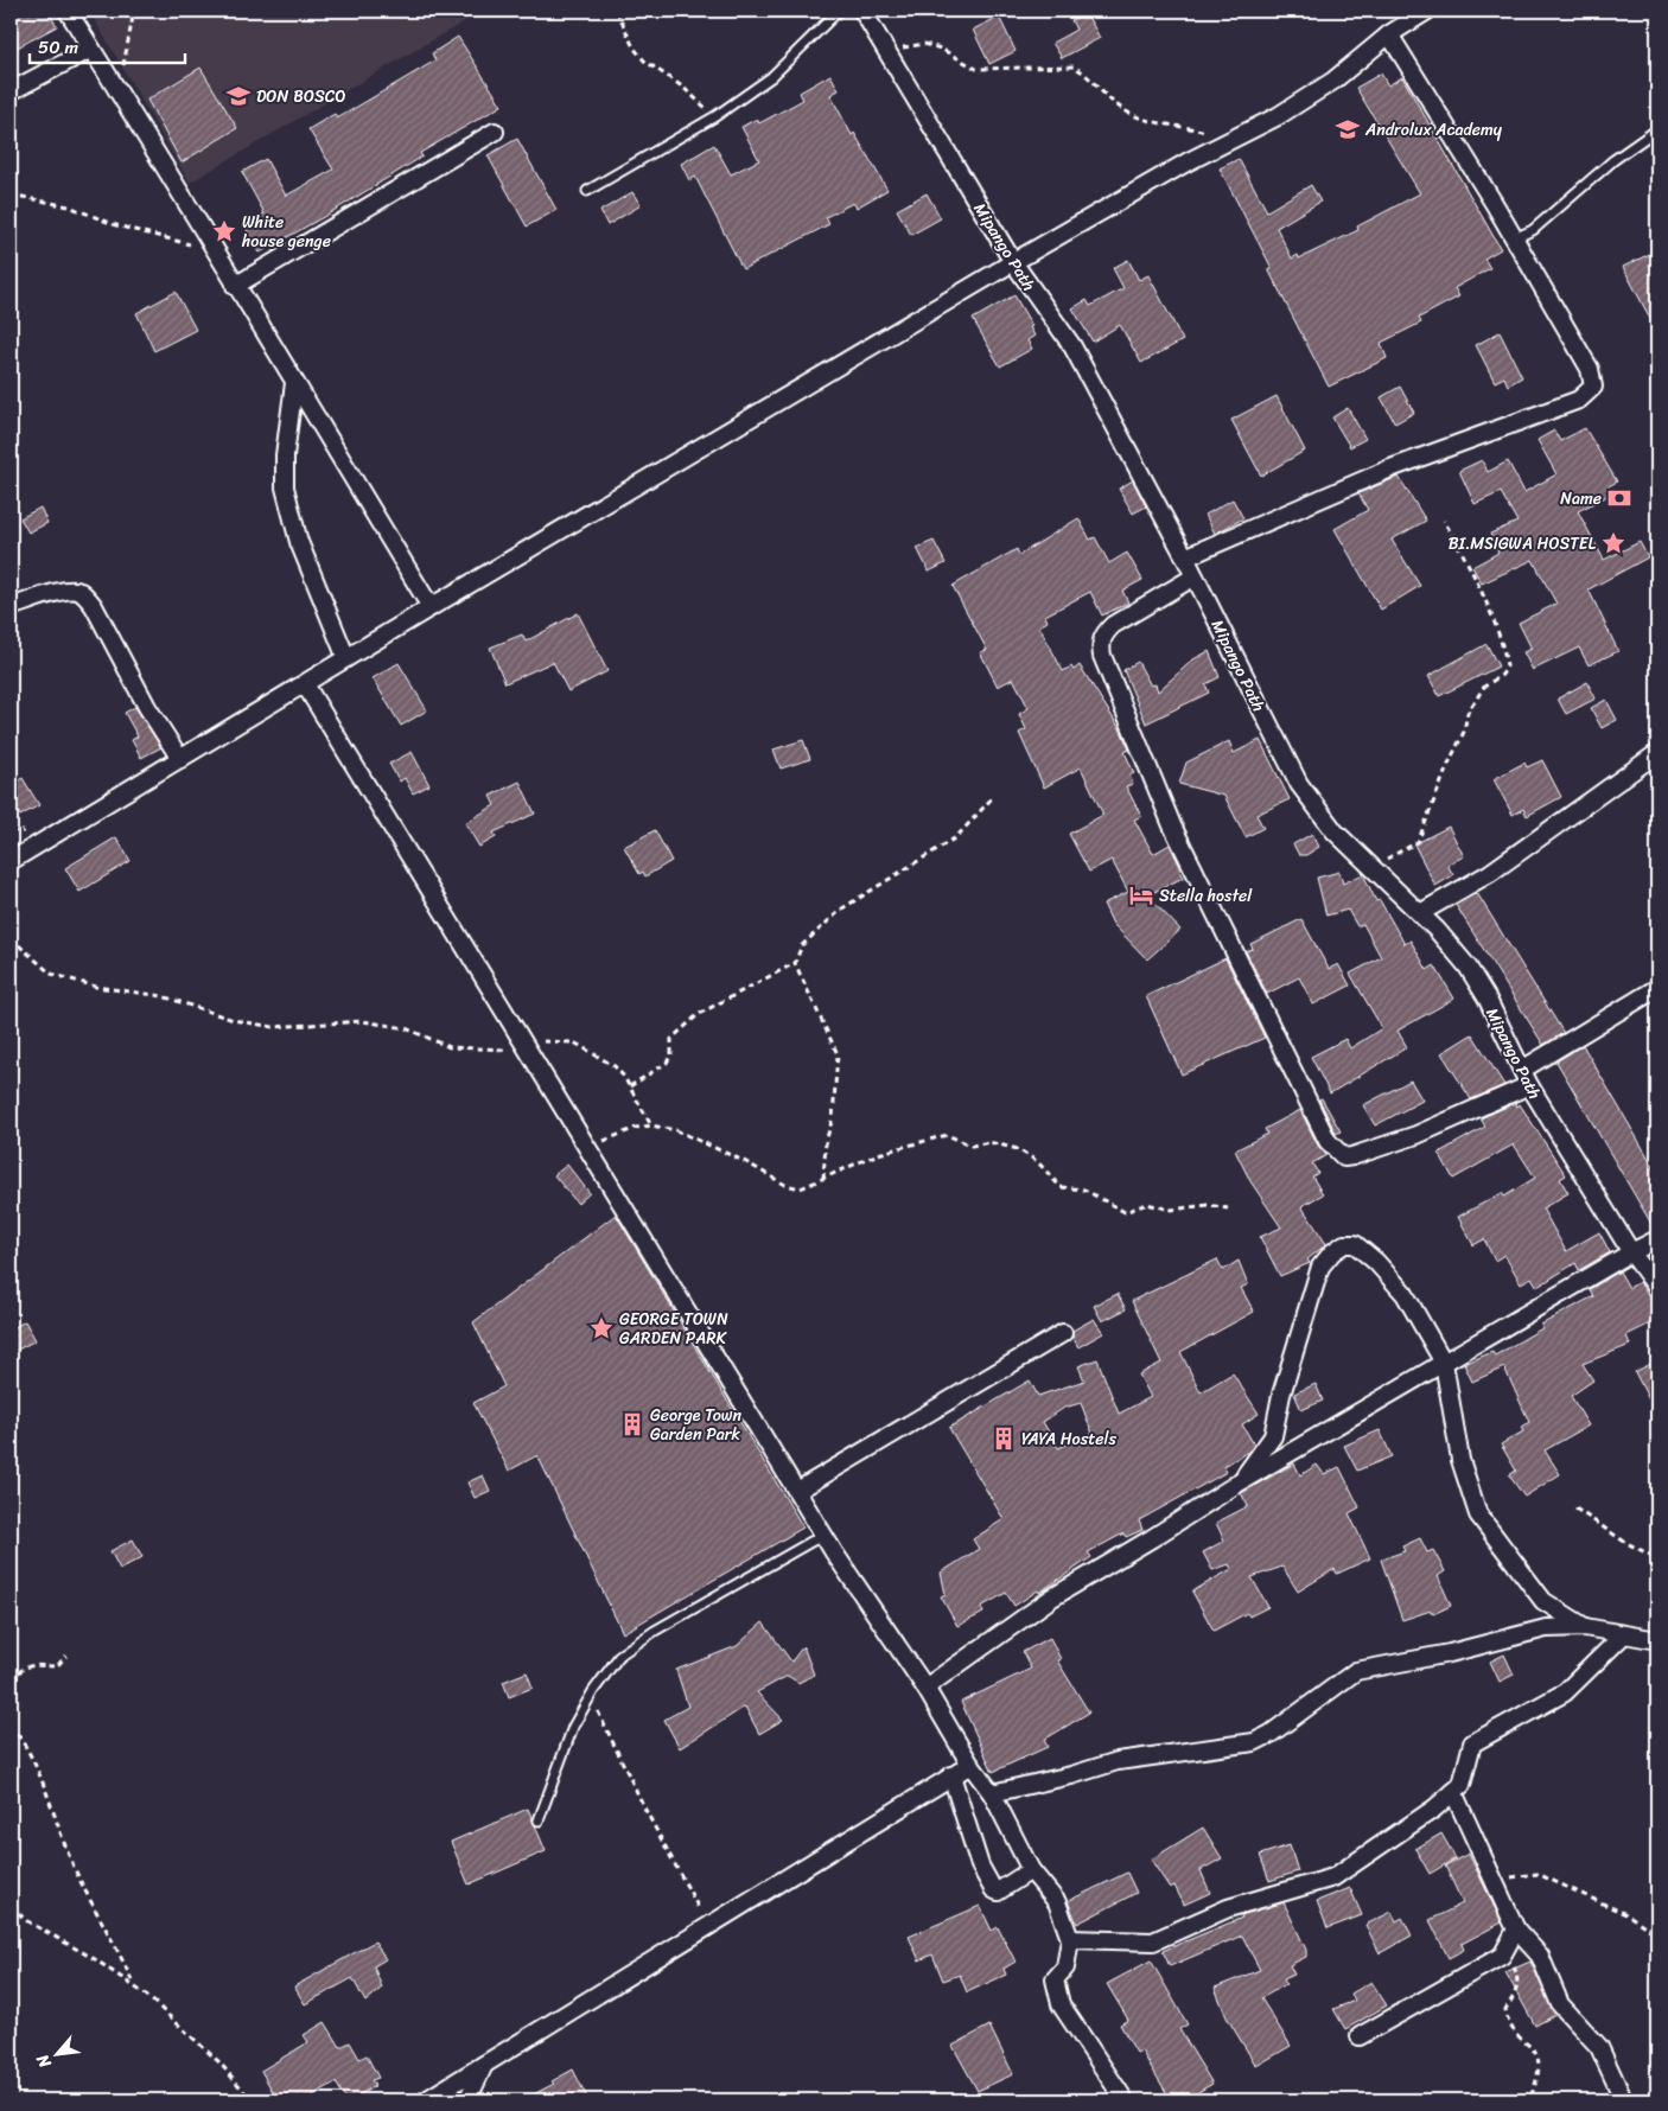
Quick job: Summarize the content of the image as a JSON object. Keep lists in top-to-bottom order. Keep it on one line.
{"streets":{"street":["Mipango Path"]},"places":{"school or university":["DON BOSCO","Androlux Academy"],"place":["White house genge","BI.MSIGWA HOSTEL","GEORGE TOWN GARDEN PARK"],"bank":["Name"],"hotel":["Stella hostel"],"building":["George Town Garden Park","YAYA Hostels"]},"scale_bar":"50 m","north":"bottom left"}
